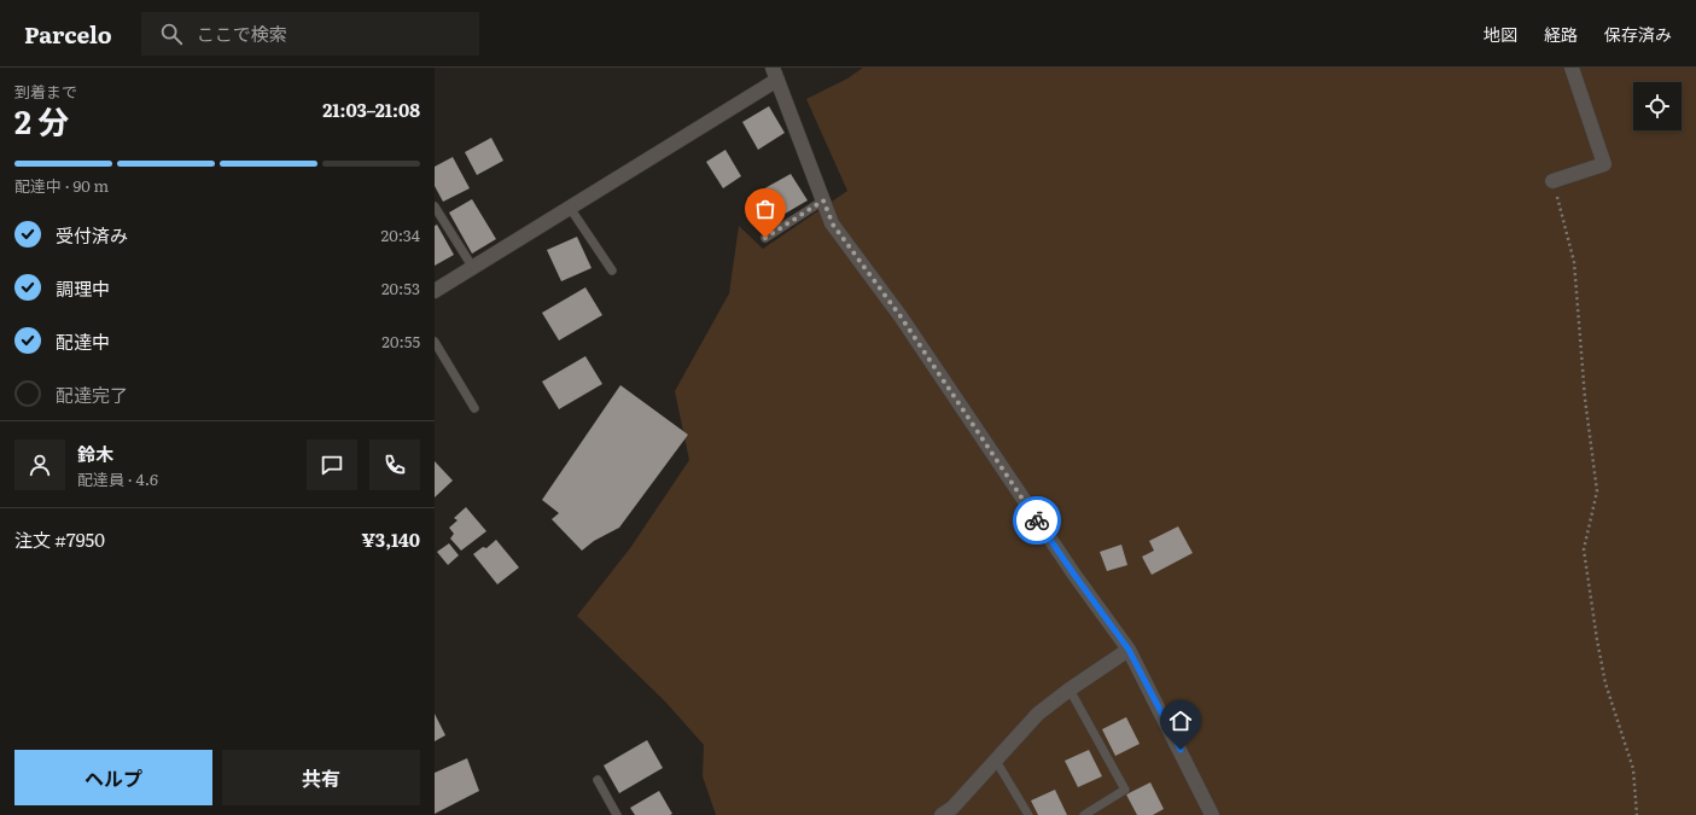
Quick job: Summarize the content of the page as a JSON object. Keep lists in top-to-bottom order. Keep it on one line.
{"page":{"header":"Parcelo","search":"ここで検索","nav":["地図","経路","保存済み"],"heading":["2 分","到着まで","21:03–21:08"],"panel":["鈴木","配達員 · 4.6","注文 #7950","¥3,140"],"bar":"配達中 · 90 m","list":[["受付済み","20:34"],["調理中","20:53"],["配達中","20:55"],"配達完了"],"buttons":["ヘルプ","共有"]}}
